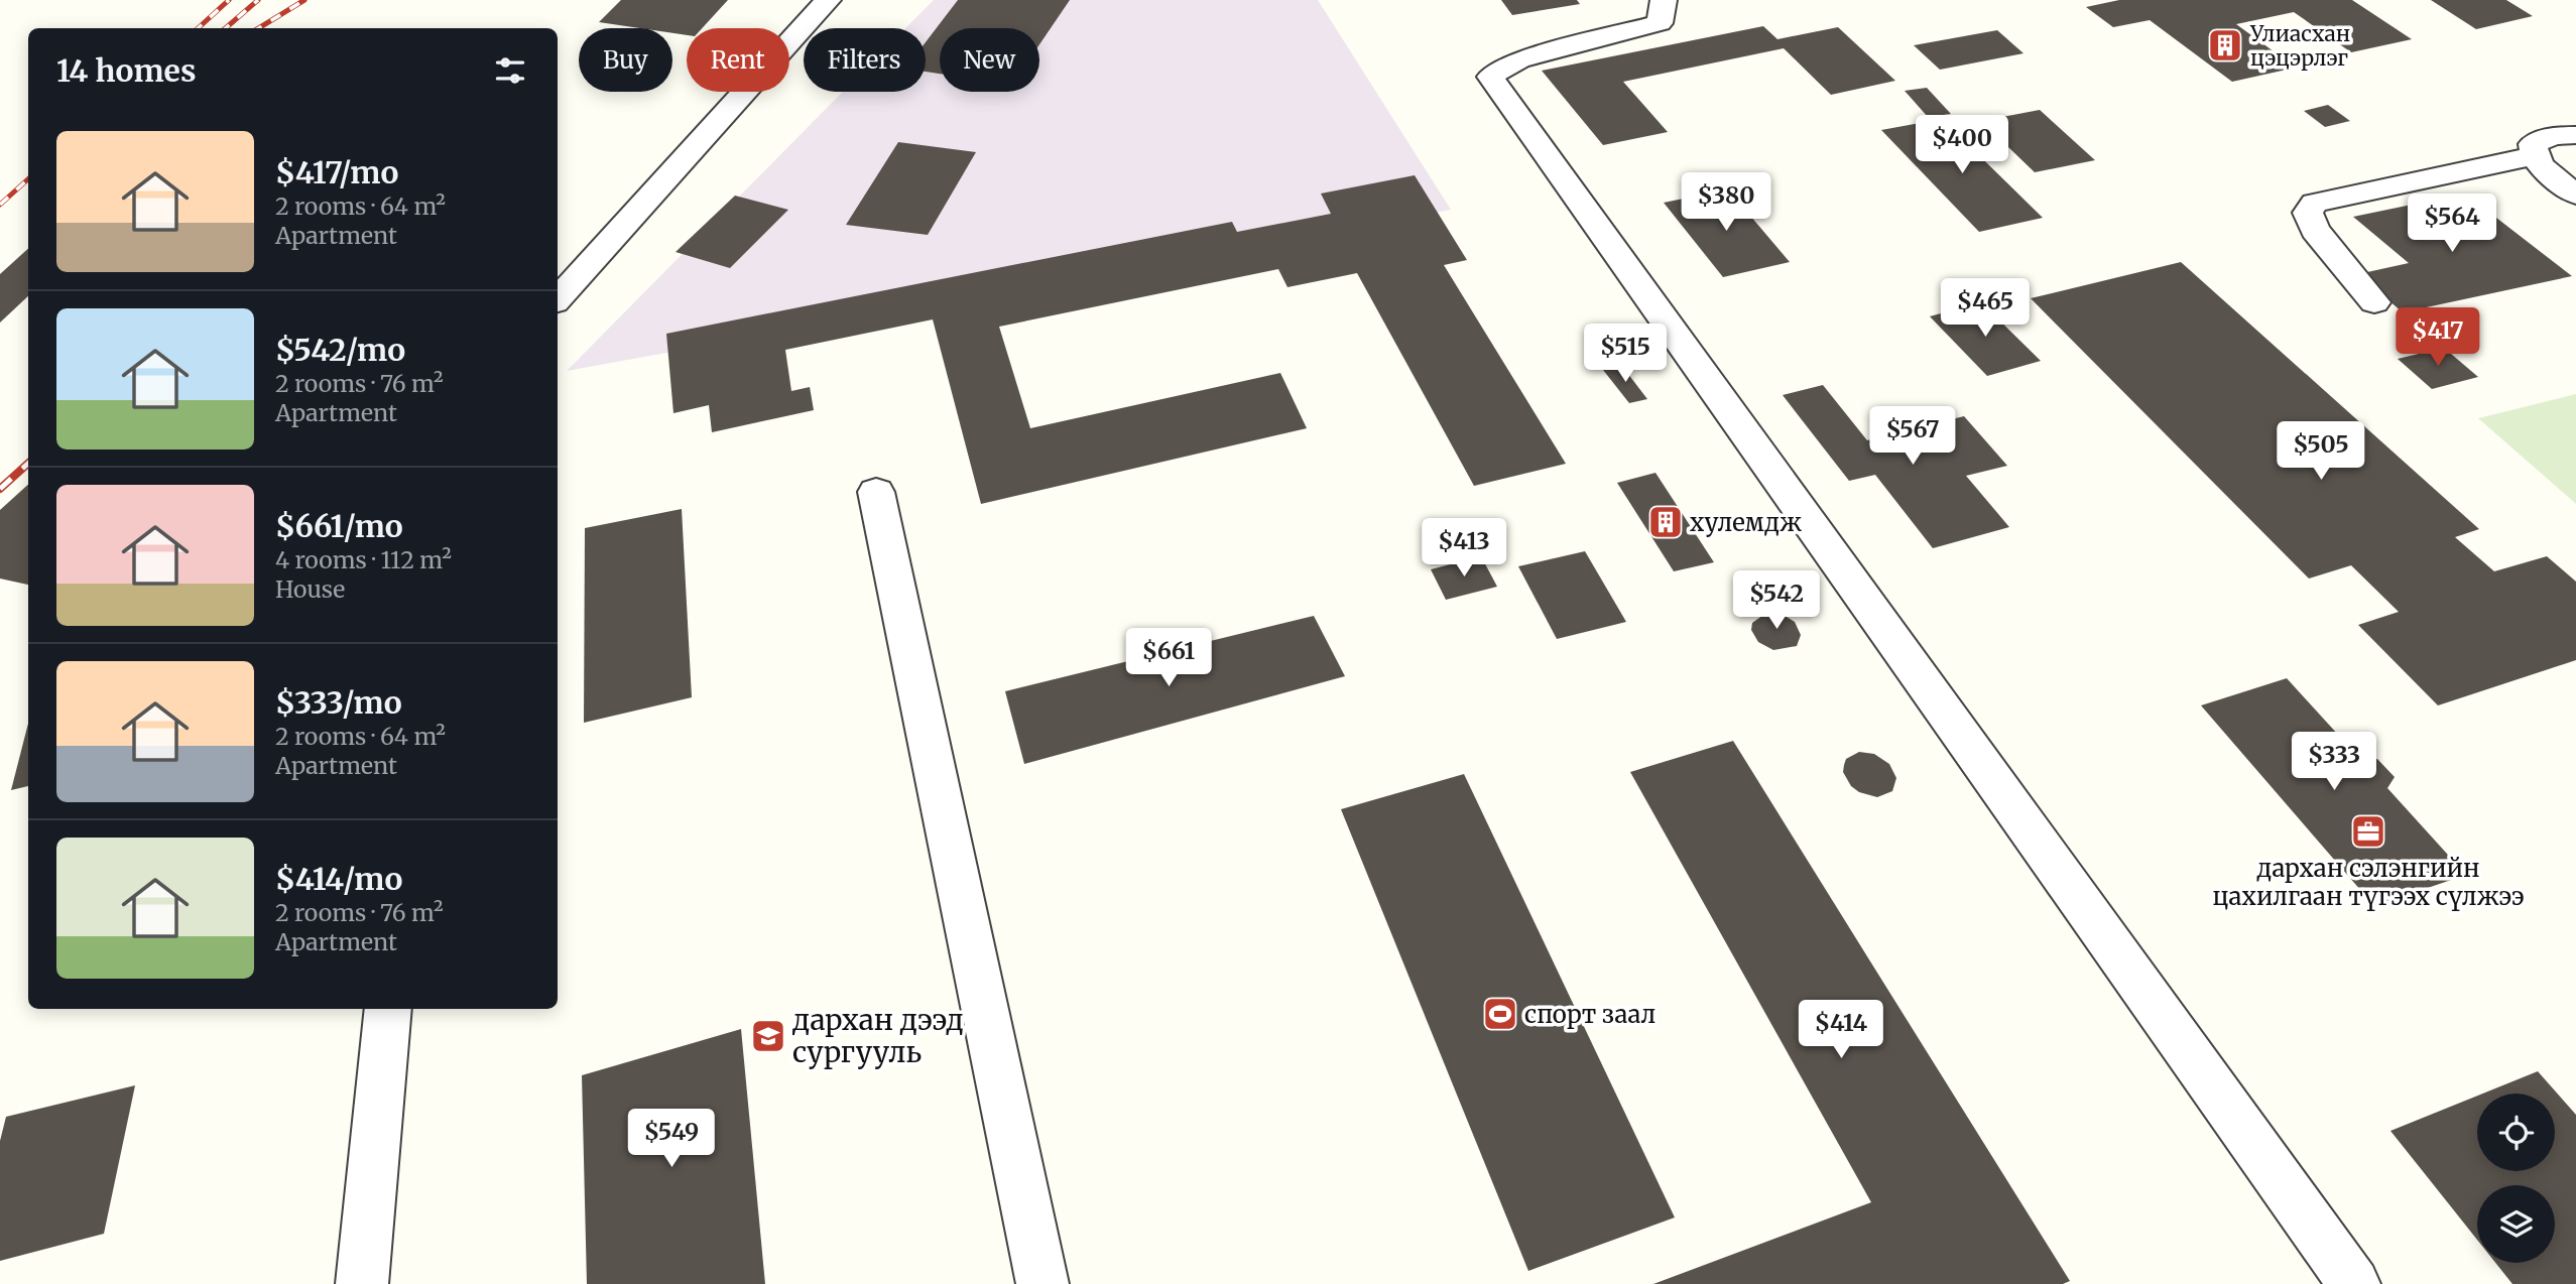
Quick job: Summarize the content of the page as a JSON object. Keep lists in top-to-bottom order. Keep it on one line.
{"places":{"building":["Улиасхан цэцэрлэг","хулемдж"],"office":["дархан сэлэнгийн цахилгаан түгээх сүлжээ"],"sports":["спорт заал"],"school or university":["дархан дээд сургууль"]},"page":{"chip":["Buy","Rent","Filters","New"],"heading":"14 homes","list":[{"name":"$417/mo","note":"2 rooms · 64 m² · Apartment"},{"name":"$542/mo","note":"2 rooms · 76 m² · Apartment"},{"name":"$661/mo","note":"4 rooms · 112 m² · House"},{"name":"$333/mo","note":"2 rooms · 64 m² · Apartment"},{"name":"$414/mo","note":"2 rooms · 76 m² · Apartment"}],"price":["$400","$380","$564","$465","$417","$515","$567","$505","$413","$542","$661","$333","$414","$549"]}}
